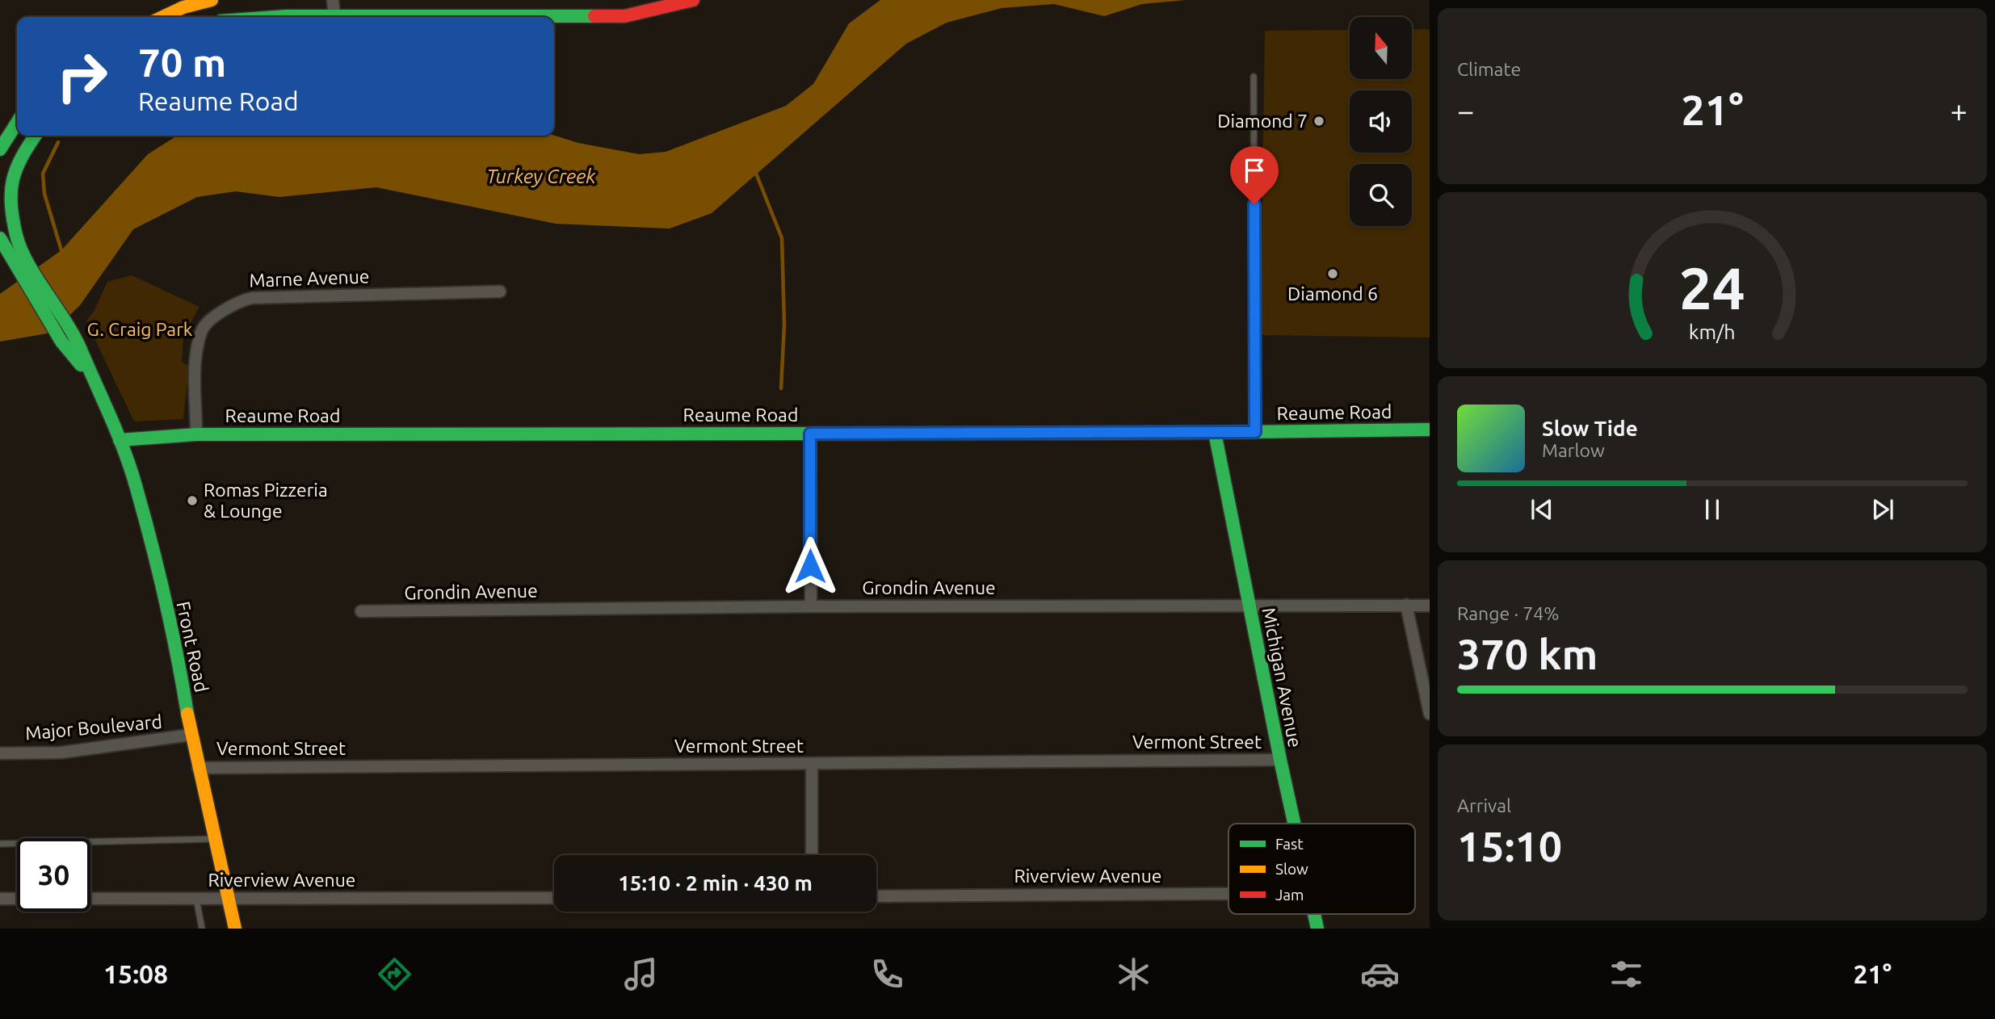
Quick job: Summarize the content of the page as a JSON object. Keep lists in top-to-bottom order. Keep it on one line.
{"streets":{"street":["Marne Avenue","Reaume Road","Grondin Avenue","Front Road","Michigan Avenue","Major Boulevard","Vermont Street","Riverview Avenue"]},"crossings":[["Marne Avenue","Reaume Road"],["Reaume Road","Front Road"],["Reaume Road","Michigan Avenue"],["Grondin Avenue","Michigan Avenue"],["Front Road","Major Boulevard"],["Front Road","Vermont Street"],["Front Road","Riverview Avenue"],["Michigan Avenue","Vermont Street"]],"water":["Turkey Creek"],"parks":["G. Craig Park"],"places":["Diamond 7","Diamond 6","Romas Pizzeria & Lounge"],"legend":["Fast","Slow","Jam"],"north":"top","page":{"tile":["Climate",["Range · 74%","370 km"],["Arrival","15:10"]],"turn":["70 m","Reaume Road"],"heat":["−","21°","+"],"song":["Slow Tide","Marlow"],"limit":"30","trip":"15:10 · 2 min · 430 m","tabs":["15:08","21°"],"gauge":["24","km/h"]}}
